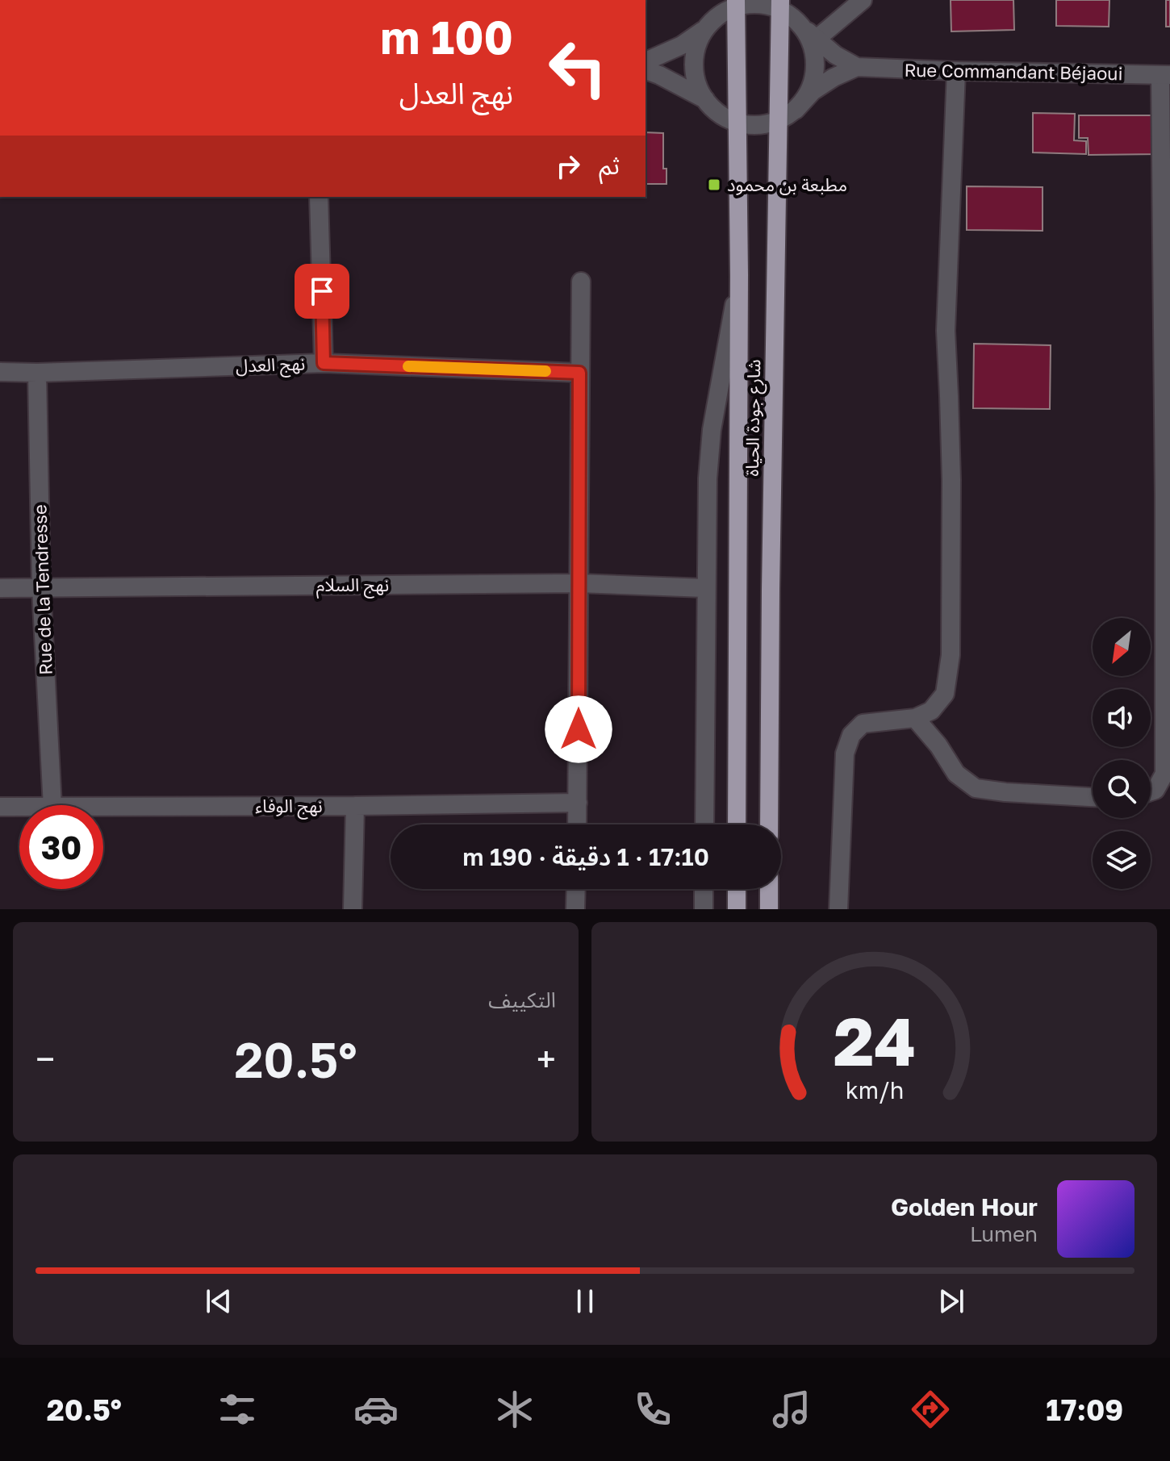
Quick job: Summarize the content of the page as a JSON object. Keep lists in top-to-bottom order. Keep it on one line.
{"streets":{"highway":["شارع جودة الحياة"],"street":["Rue Commandant Béjaoui","نهج العدل","نهج السلام","Rue de la Tendresse","نهج الوفاء"]},"crossings":[["نهج العدل","Rue de la Tendresse"],["نهج السلام","Rue de la Tendresse"]],"places":{"transit":["مطبعة بن محمود"]},"north":"bottom left","page":{"turn":["100 m","نهج العدل"],"then":"ثم","limit":"30","trip":"17:10 · 1 دقيقة · 190 m","tile":"التكييف","heat":["−","20.5°","+"],"song":["Golden Hour","Lumen"],"tabs":["17:09","20.5°"],"gauge":["24","km/h"]}}
